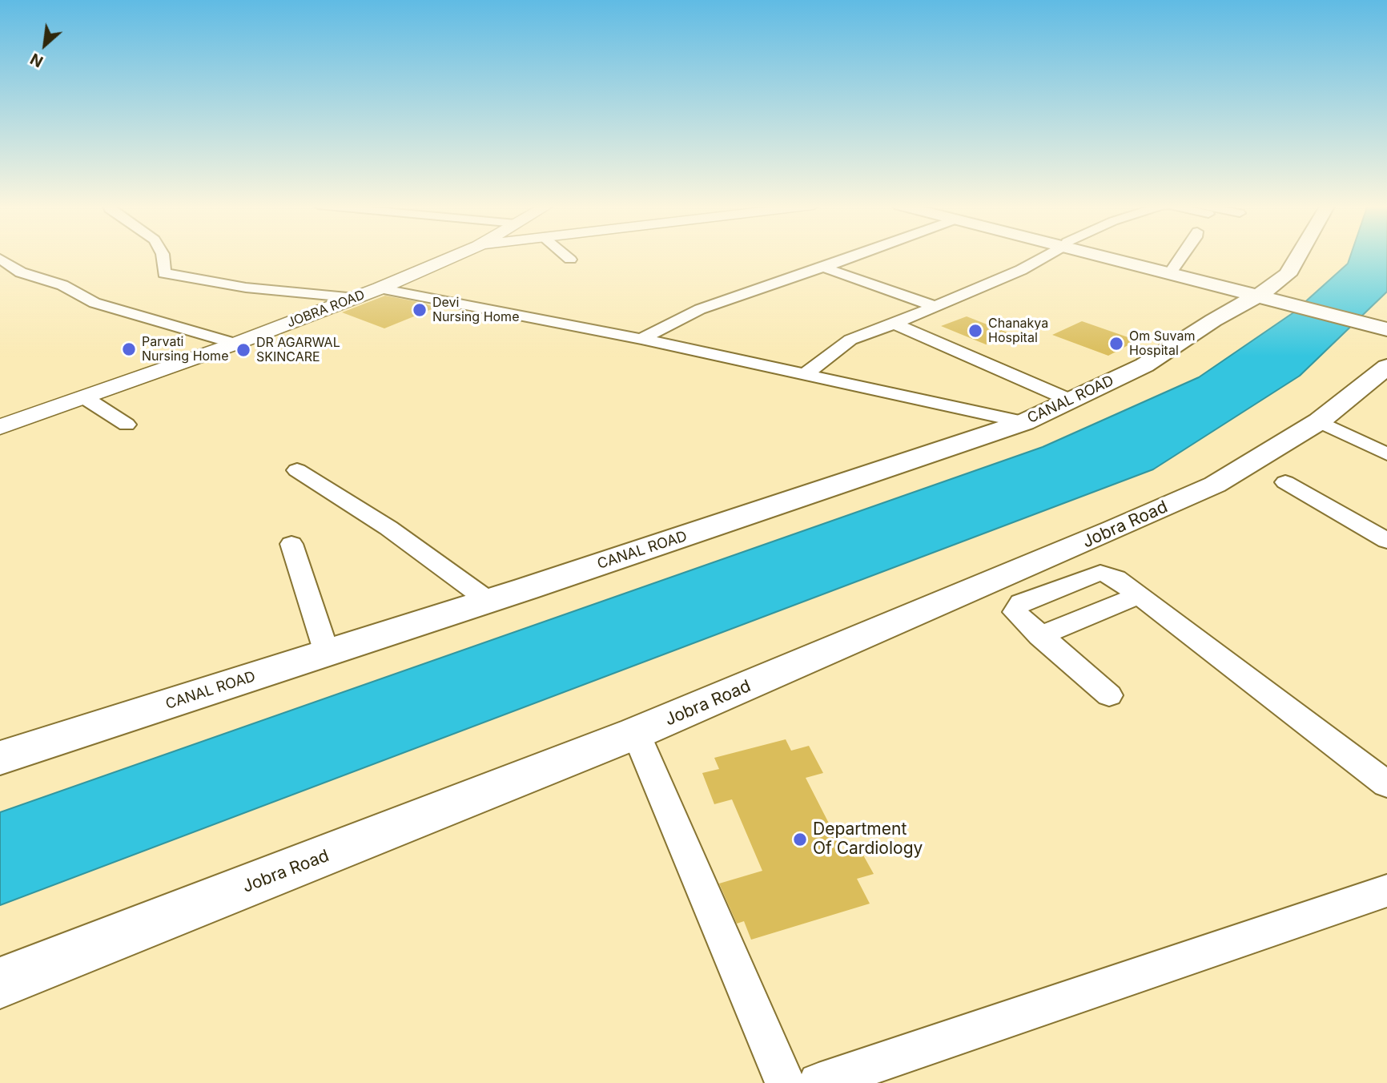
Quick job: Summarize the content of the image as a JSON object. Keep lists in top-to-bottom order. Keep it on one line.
{"streets":{"main road":["CANAL ROAD","Jobra Road"],"street":["JOBRA ROAD"]},"places":["Devi Nursing Home","Chanakya Hospital","Om Suvam Hospital","Parvati Nursing Home","DR AGARWAL SKINCARE","Department Of Cardiology"],"north":"bottom left"}
